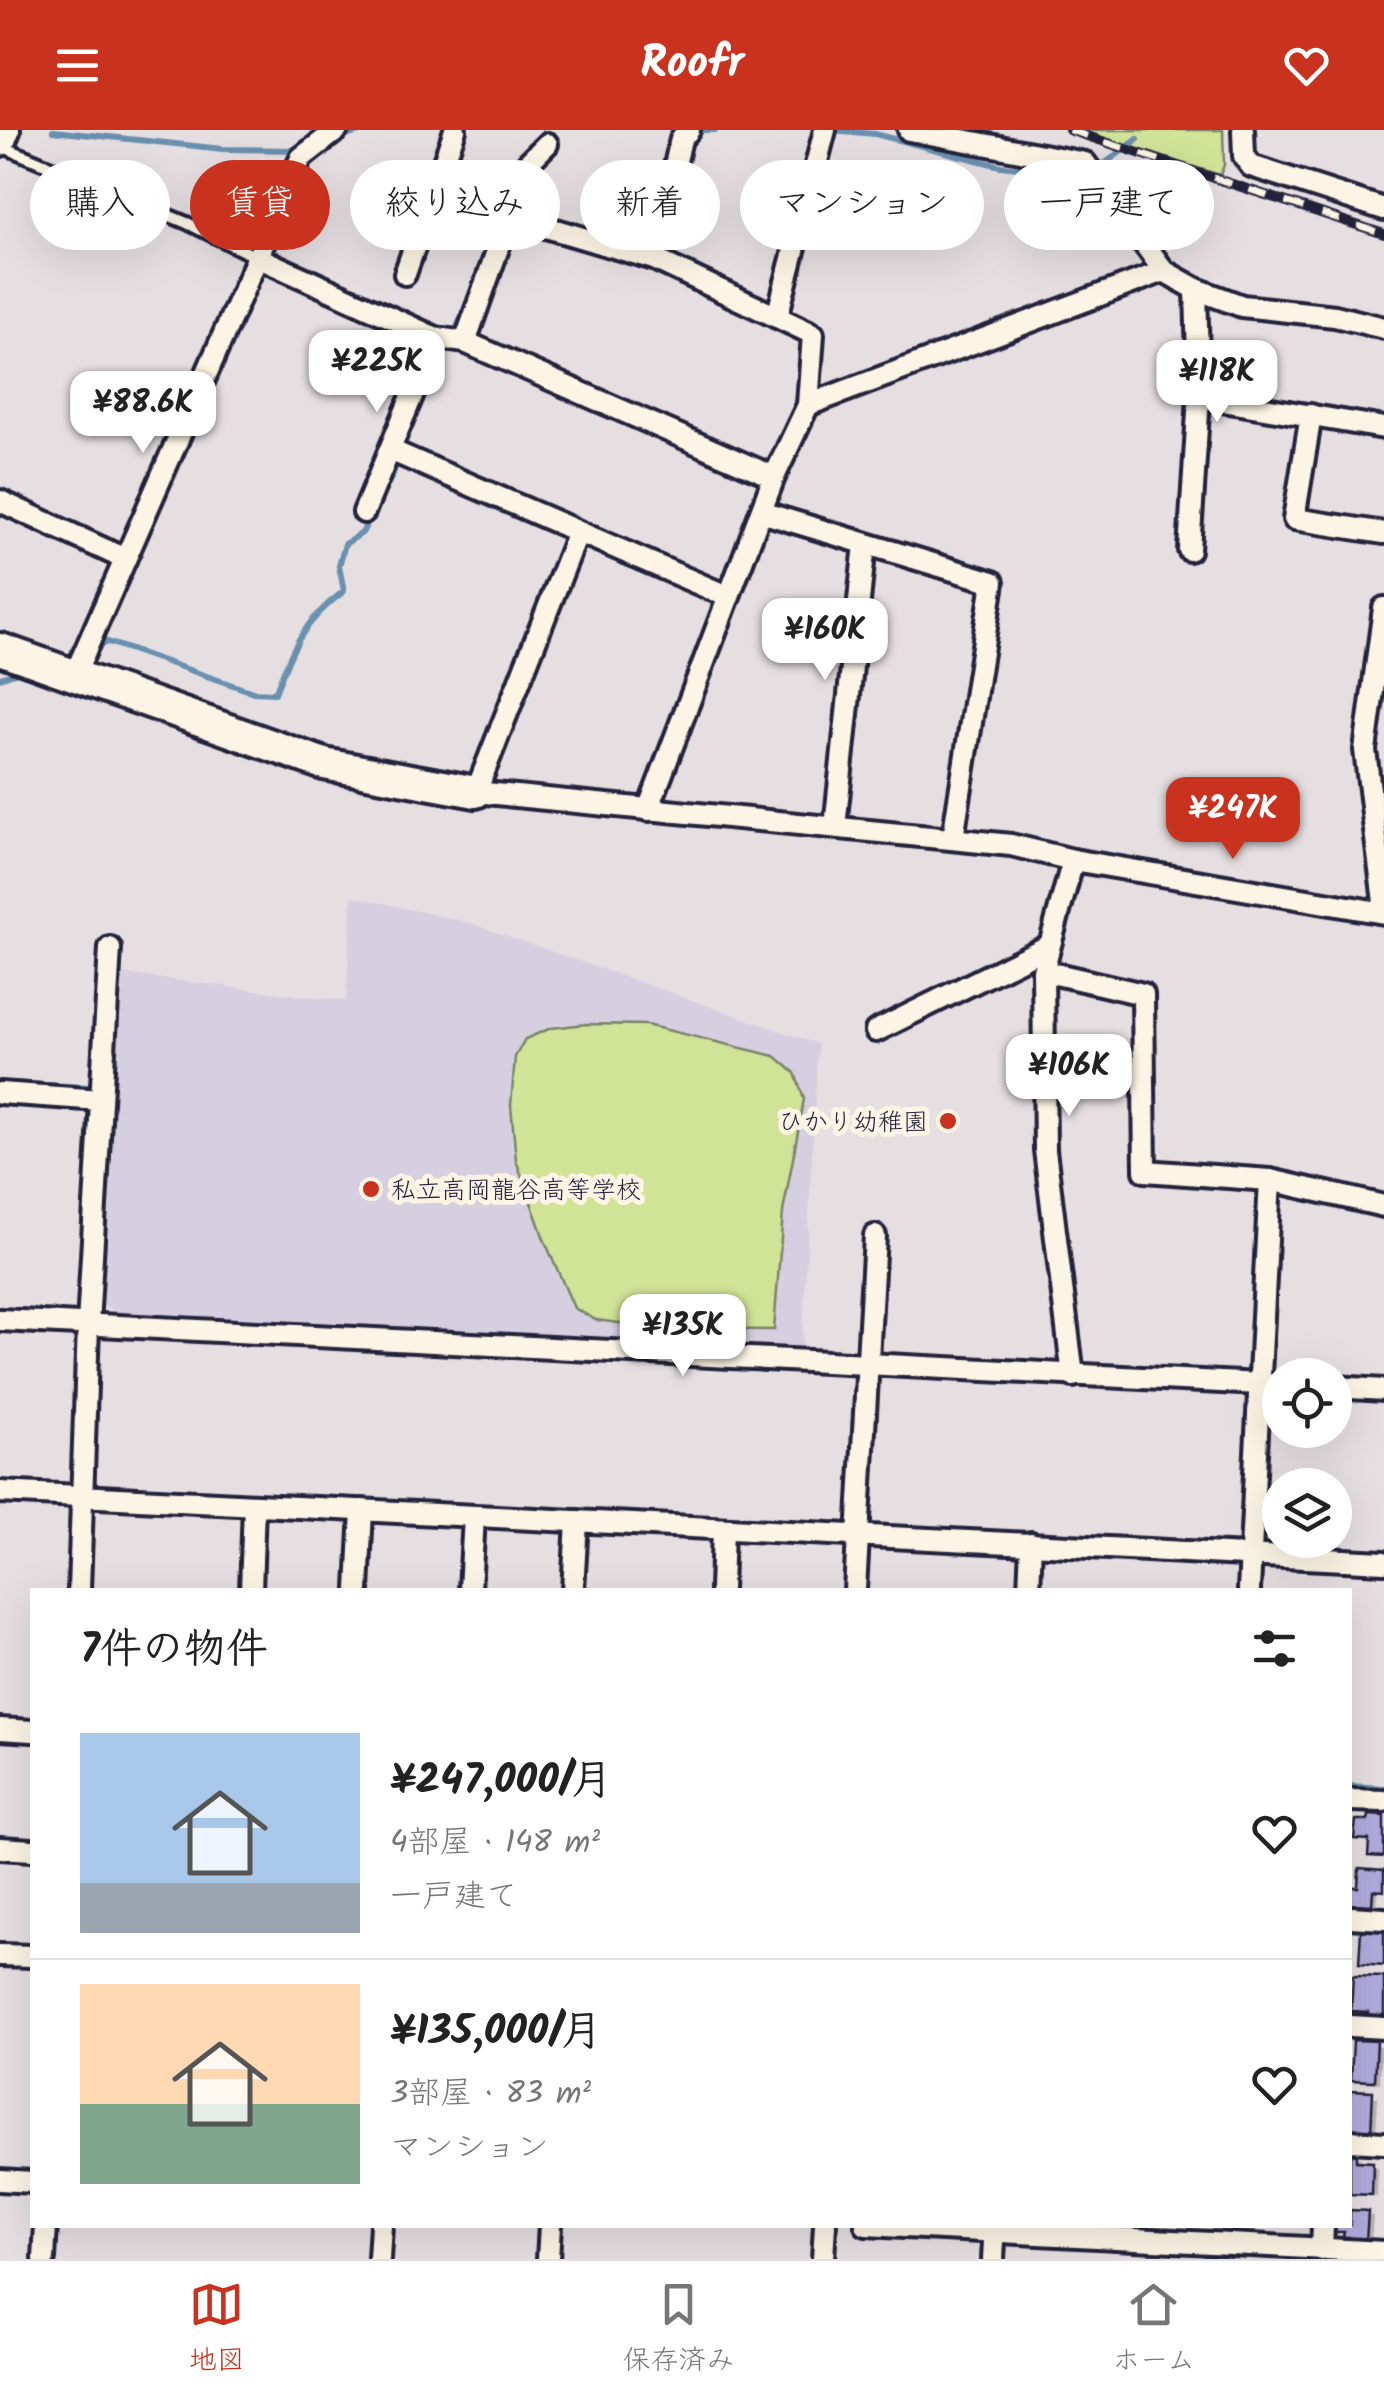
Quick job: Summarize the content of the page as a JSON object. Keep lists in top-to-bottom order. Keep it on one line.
{"places":["ひかり幼稚園","私立高岡龍谷高等学校"],"page":{"header":"Roofr","chip":["購入","賃貸","絞り込み","新着","マンション","一戸建て"],"price":["¥225K","¥118K","¥88.6K","¥160K","¥247K","¥106K","¥135K"],"heading":"7件の物件","list":[{"name":"¥247,000/月","note":"4部屋 · 148 m² · 一戸建て"},{"name":"¥135,000/月","note":"3部屋 · 83 m² · マンション"}],"tabs":["地図","保存済み","ホーム"]}}
